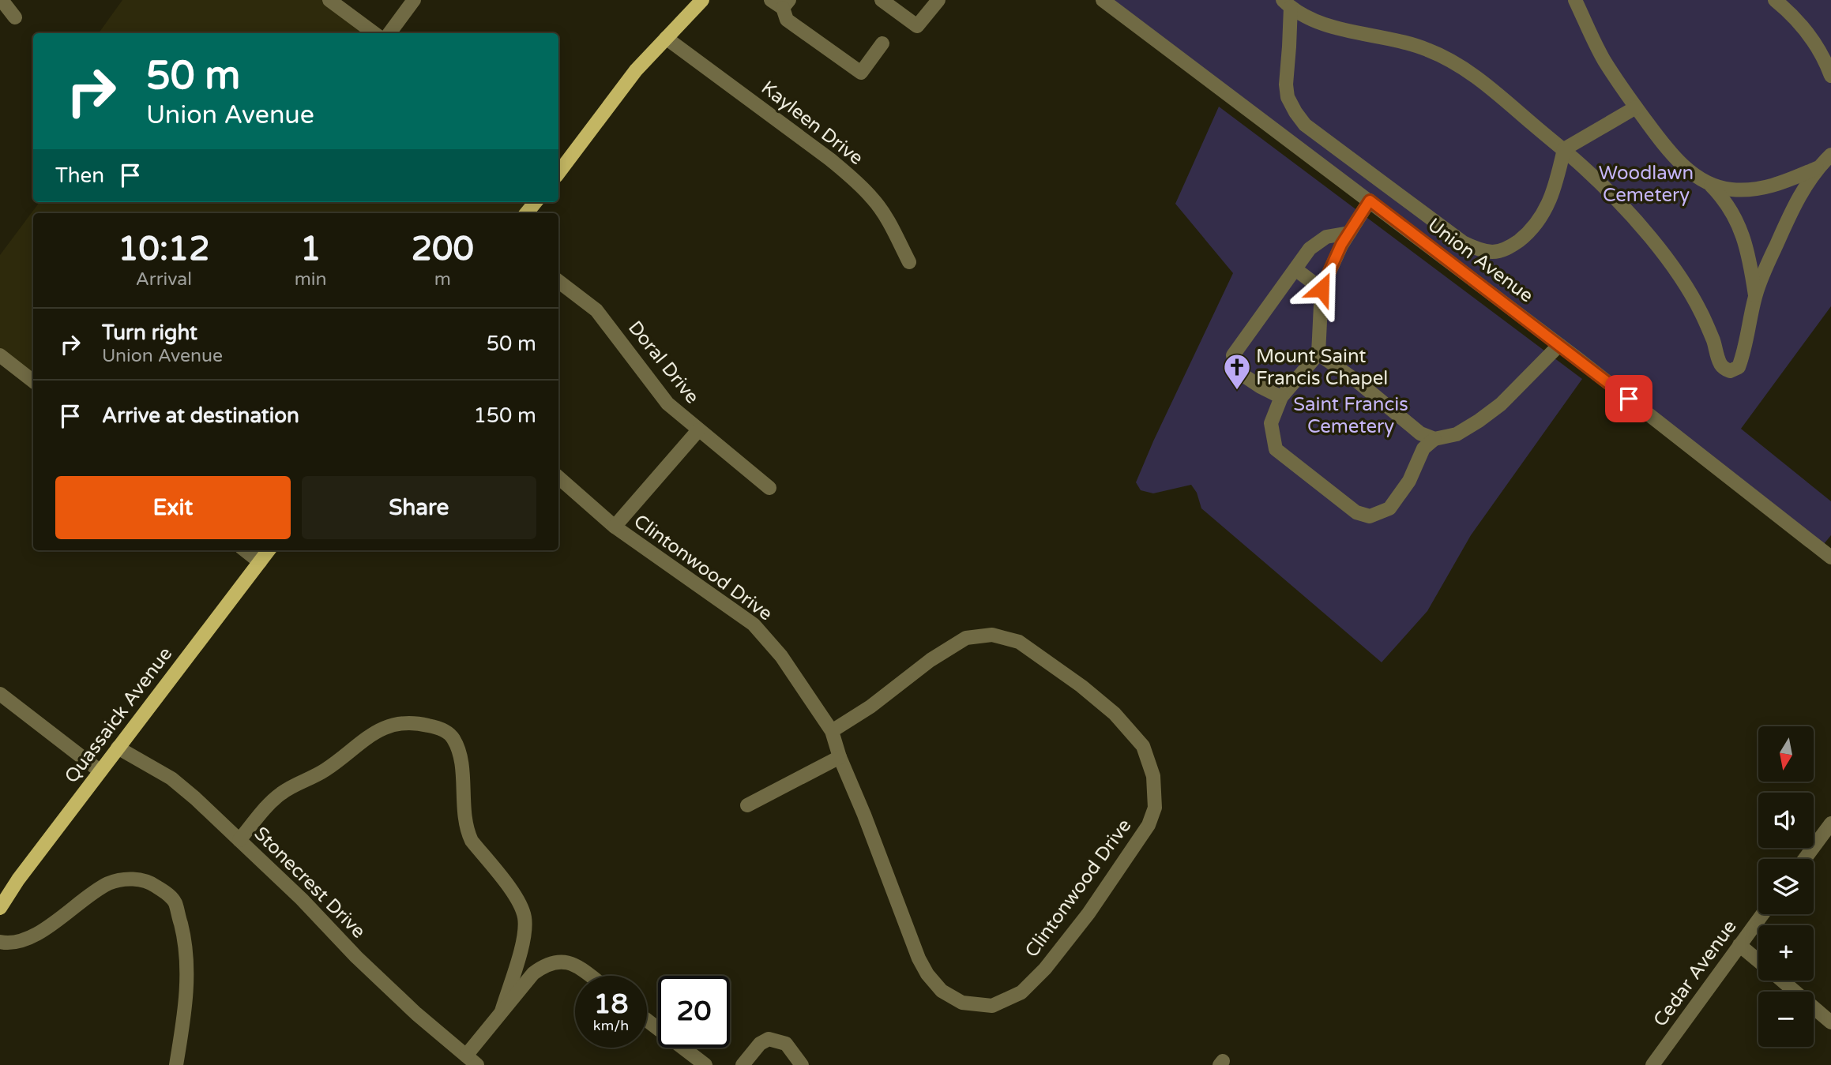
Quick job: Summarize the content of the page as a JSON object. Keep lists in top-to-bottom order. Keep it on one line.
{"streets":{"main road":["Quassaick Avenue"],"street":["Kayleen Drive","Union Avenue","Doral Drive","Clintonwood Drive","Stonecrest Drive","Cedar Avenue"]},"crossings":[["Quassaick Avenue","Stonecrest Drive"]],"parks":["Woodlawn Cemetery","Saint Francis Cemetery"],"places":{"church":["Mount Saint Francis Chapel"]},"north":"bottom","page":{"turn":["50 m","Union Avenue"],"then":"Then","eta":["10:12","Arrival","1","min","200","m"],"list":[{"name":"Turn right","note":"Union Avenue","value":"50 m"},{"name":"Arrive at destination","value":"150 m"}],"buttons":["Exit","Share"],"map_buttons":["+","−"],"speed":"18 km/h","limit":"20"}}
